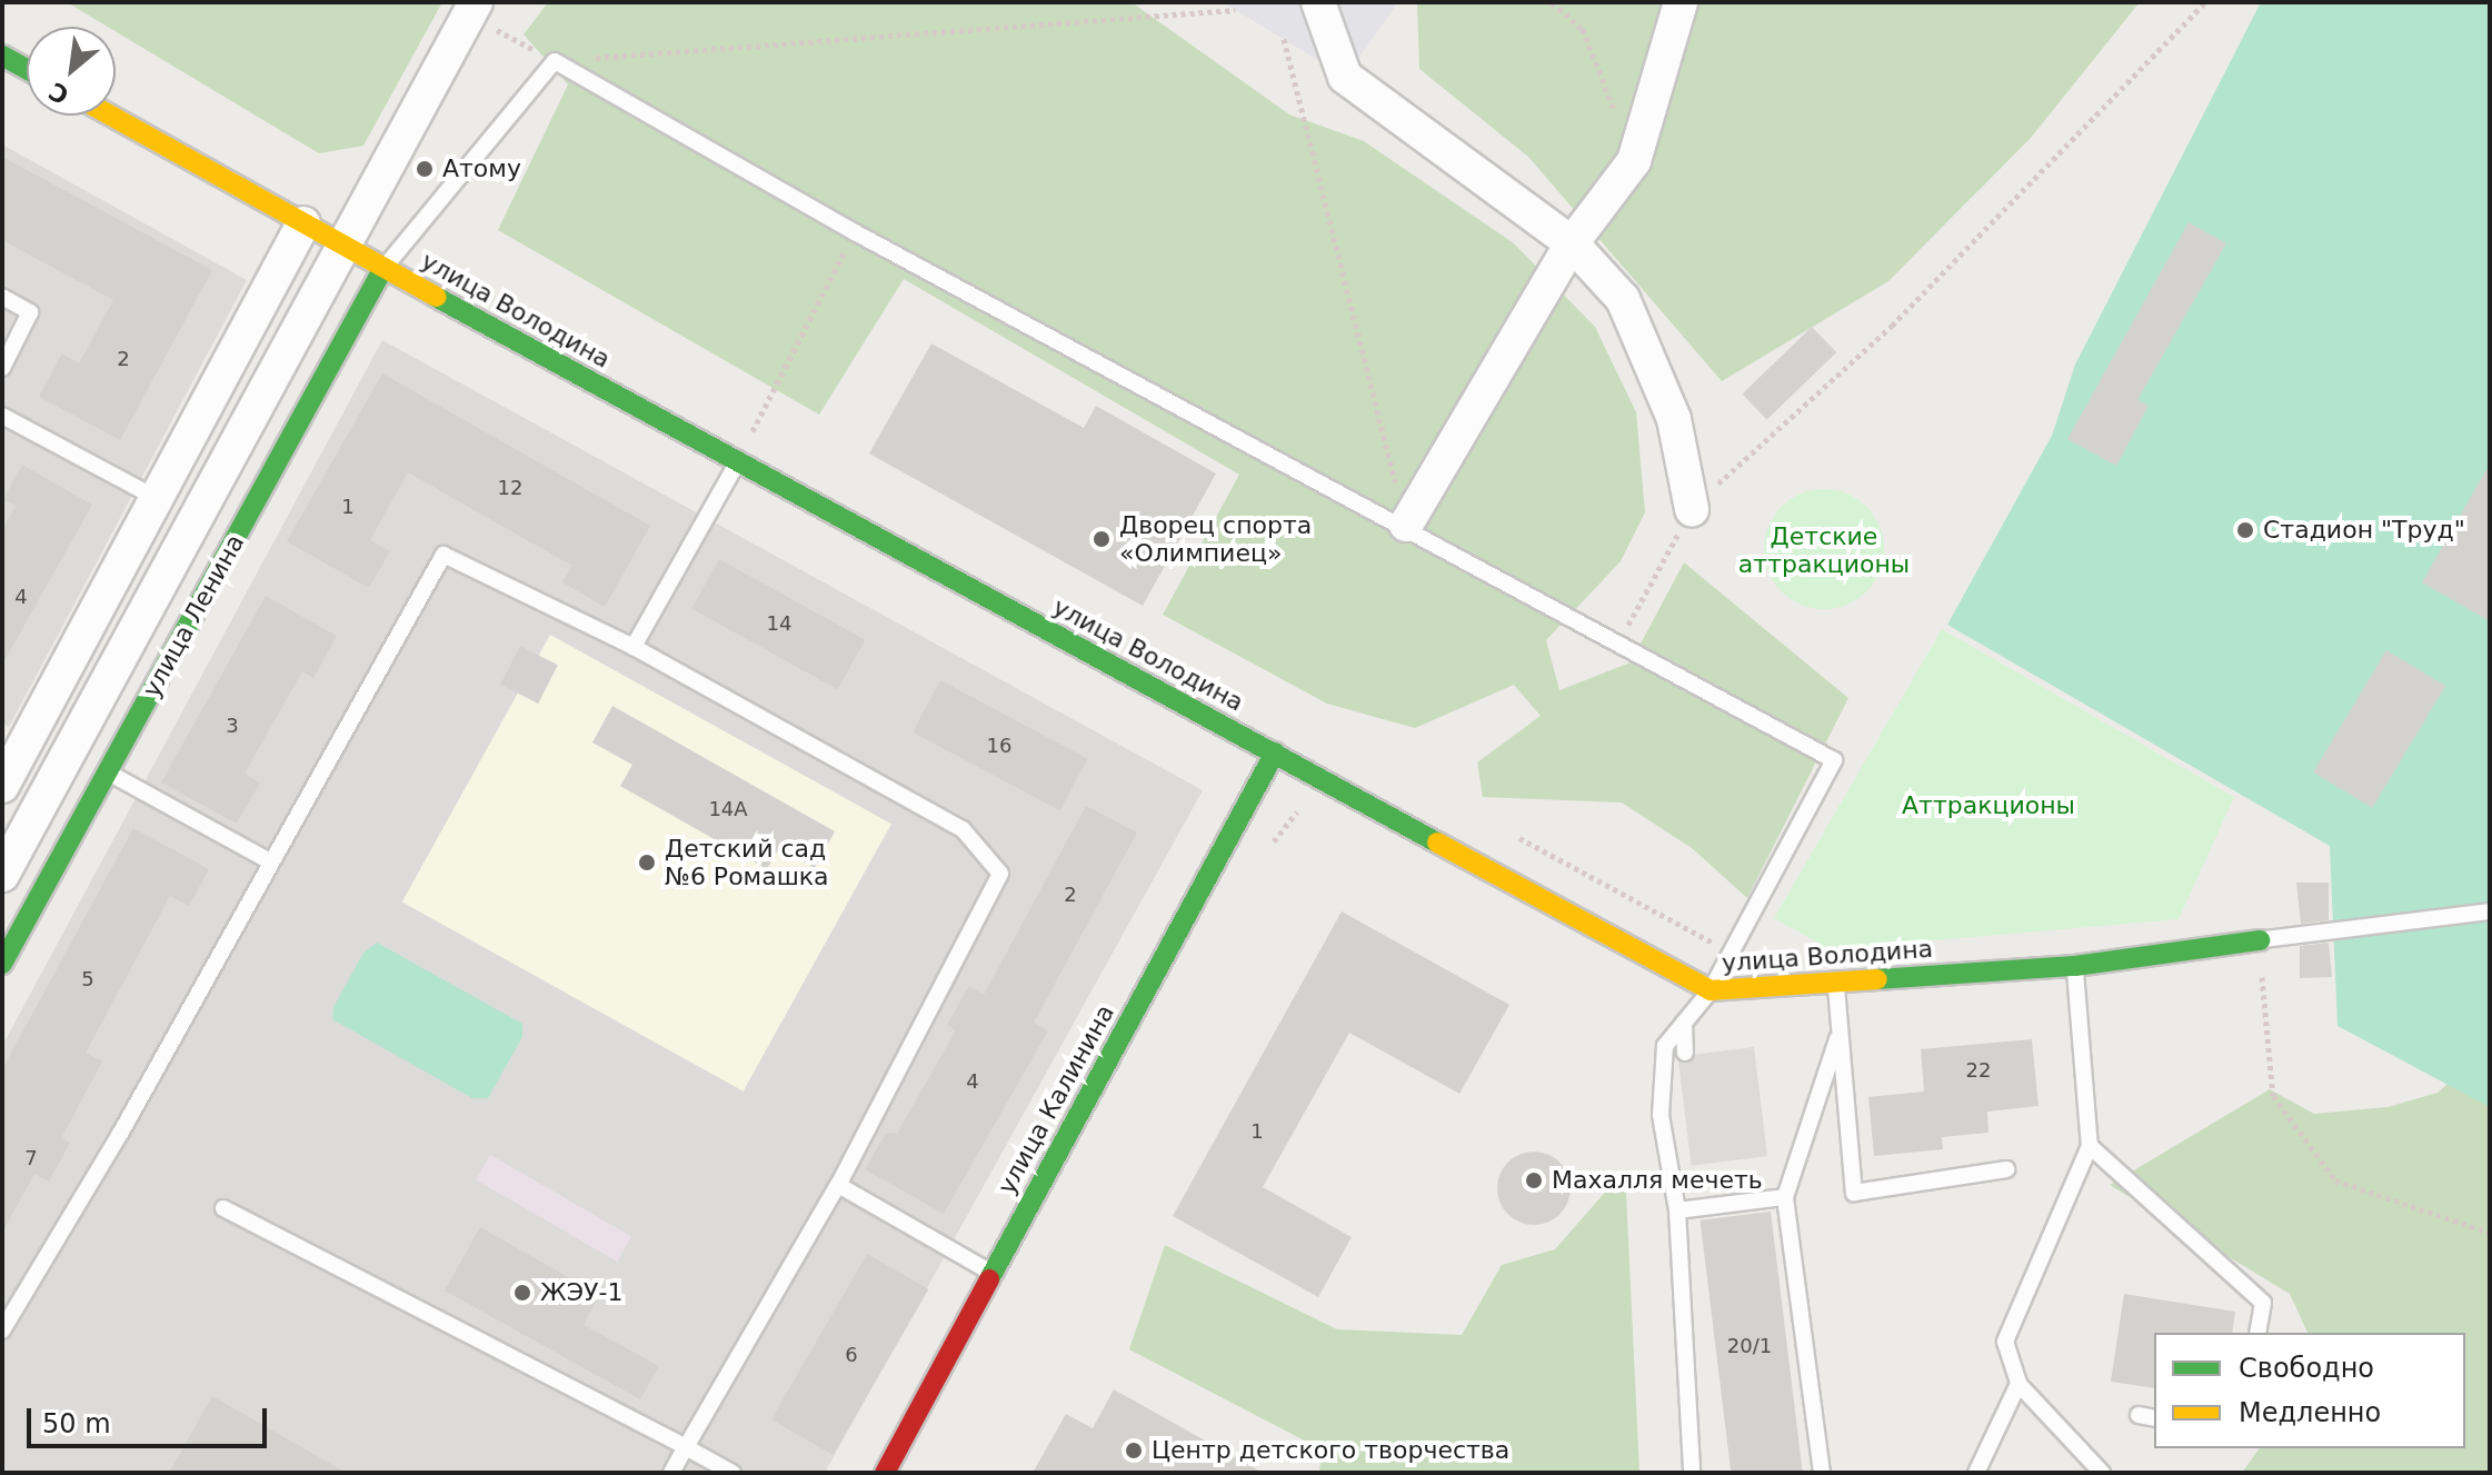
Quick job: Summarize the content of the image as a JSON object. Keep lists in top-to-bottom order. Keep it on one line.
{"streets":{"street":["улица Володина","улица Ленина","улица Калинина"]},"crossings":[["улица Володина","улица Ленина"],["улица Володина","улица Калинина"]],"parks":["Детские аттракционы","Аттракционы"],"places":["Атому","Стадион \"Труд\"","Дворец спорта «Олимпиец»","Детский сад №6 Ромашка","Махалля мечеть","ЖЭУ-1","Центр детского творчества"],"house_numbers":["2","12","1","4","14","3","16","14А","2","5","22","4","1","7","20/1","6"],"legend":["Свободно","Медленно"],"scale_bar":"50 m","north":"bottom left"}
